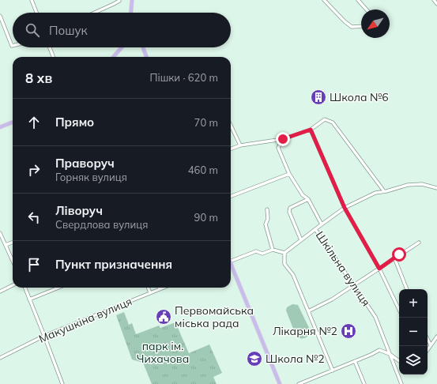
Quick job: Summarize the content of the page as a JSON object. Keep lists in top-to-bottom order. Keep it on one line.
{"streets":{"street":["Шкільна вулиця","Макушкіна вулиця"]},"parks":["парк ім. Чихачова"],"places":{"building":["Школа №6"],"public building":["Первомайська міська рада"],"hospital":["Лікарня №2"],"school or university":["Школа №2"]},"north":"bottom left","page":{"search":"Пошук","heading":["8 хв","Пішки · 620 m"],"list":[["Прямо","70 m"],["Праворуч","Горняк вулиця","460 m"],["Ліворуч","Свердлова вулиця","90 m"],"Пункт призначення"],"map_buttons":["+","−"]}}
